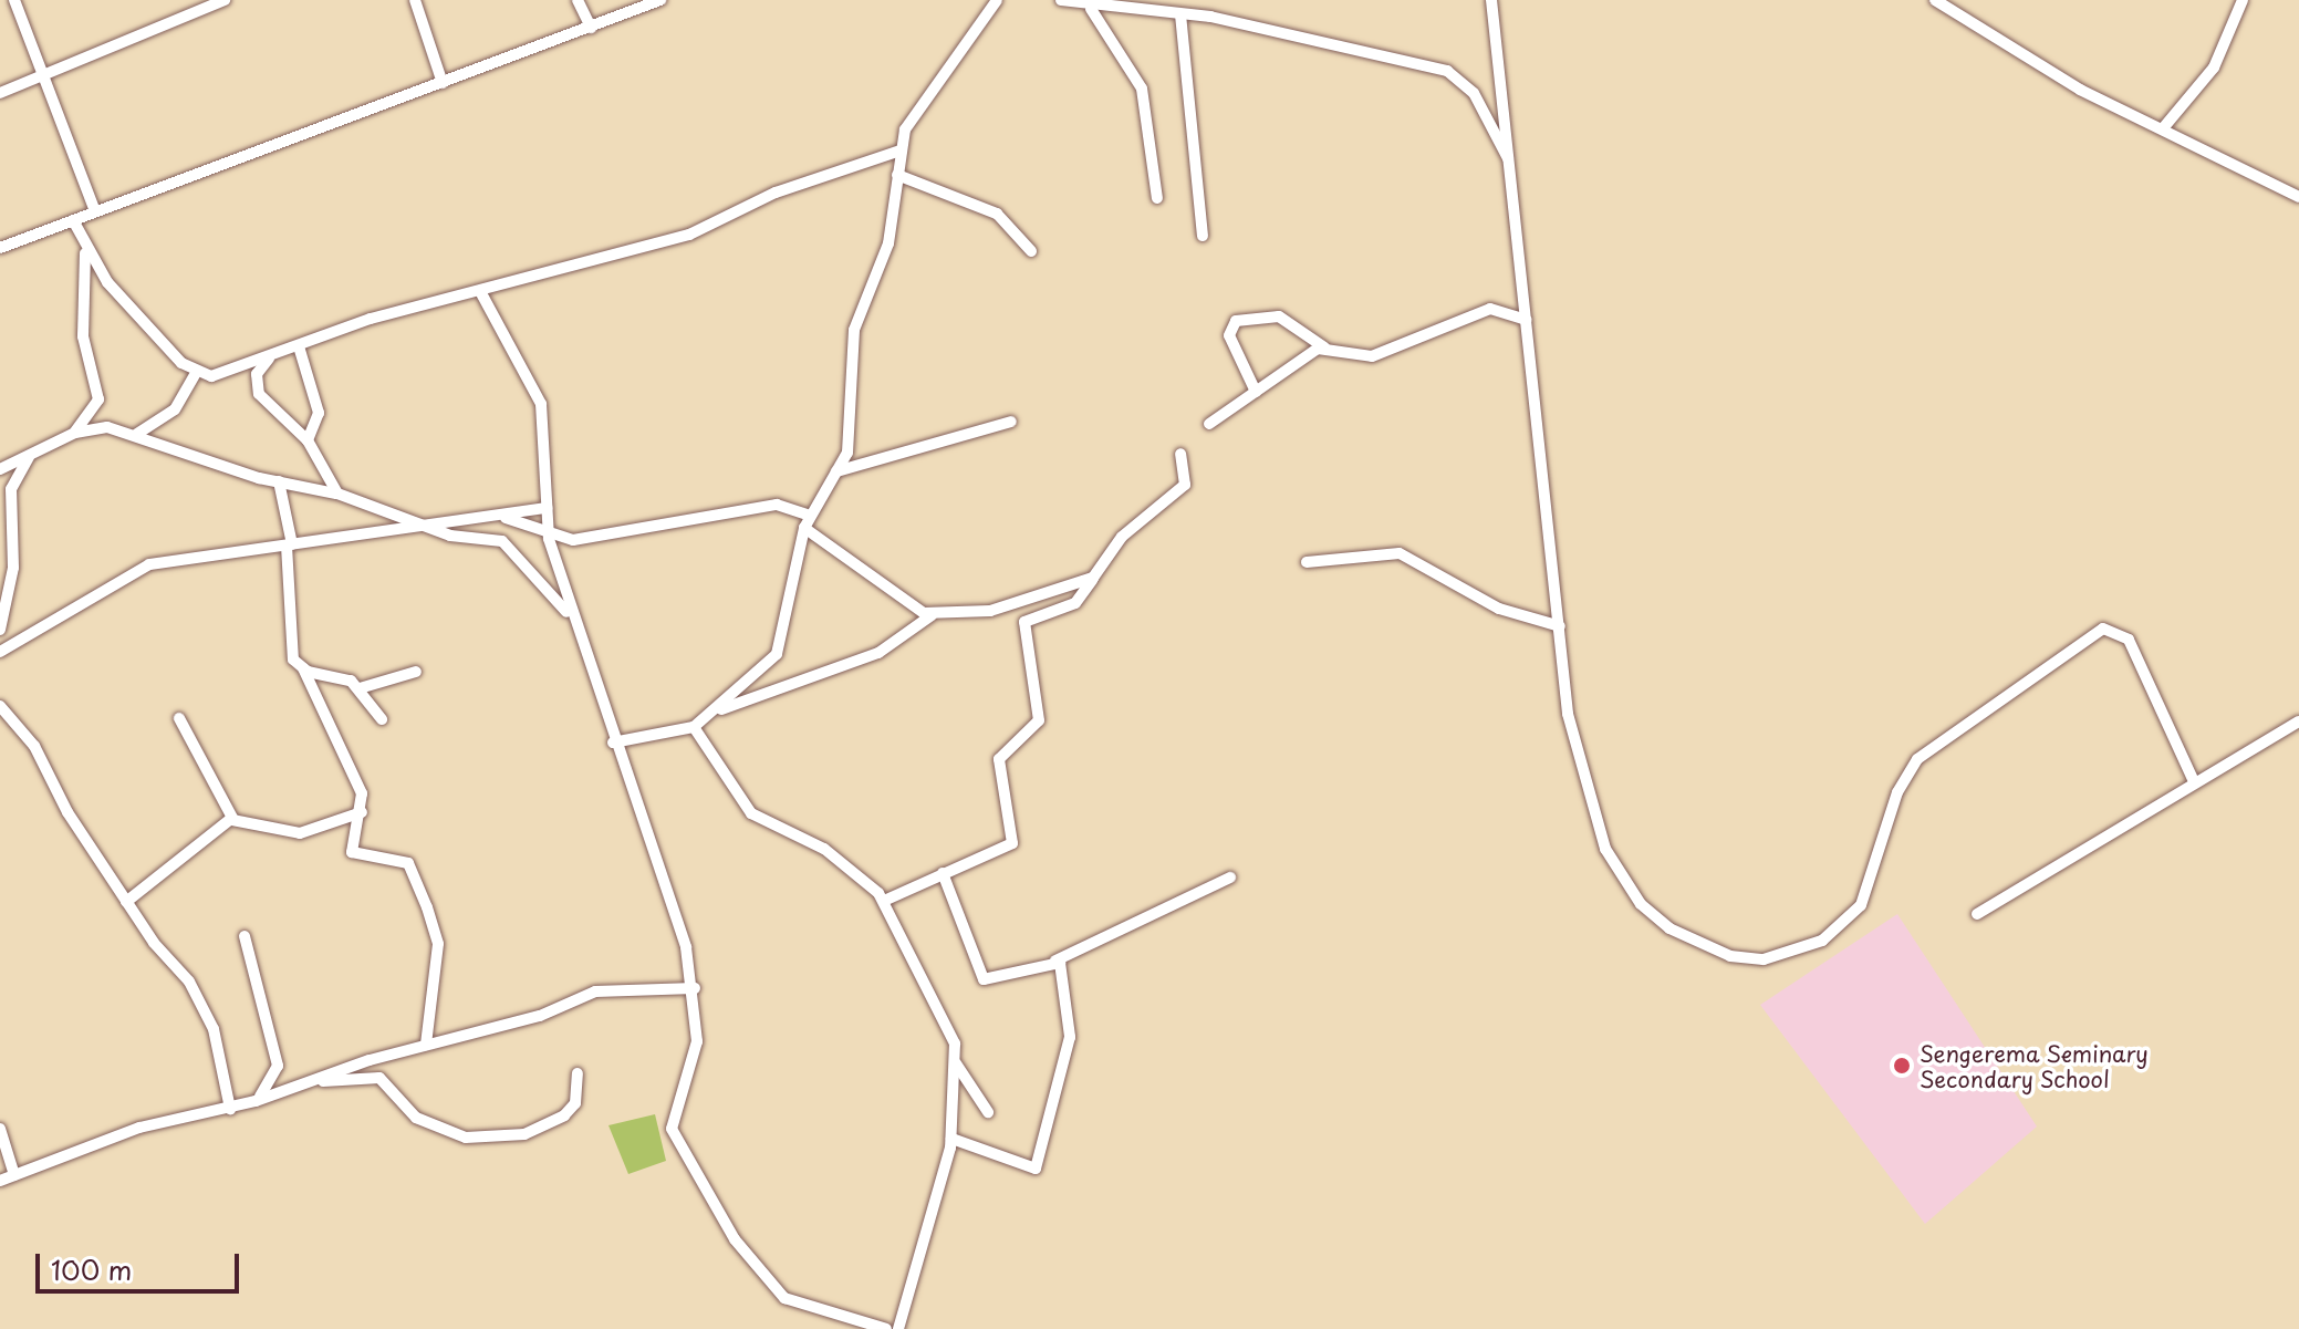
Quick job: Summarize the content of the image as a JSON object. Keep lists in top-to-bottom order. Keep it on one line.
{"places":["Sengerema Seminary Secondary School"],"scale_bar":"100 m"}
